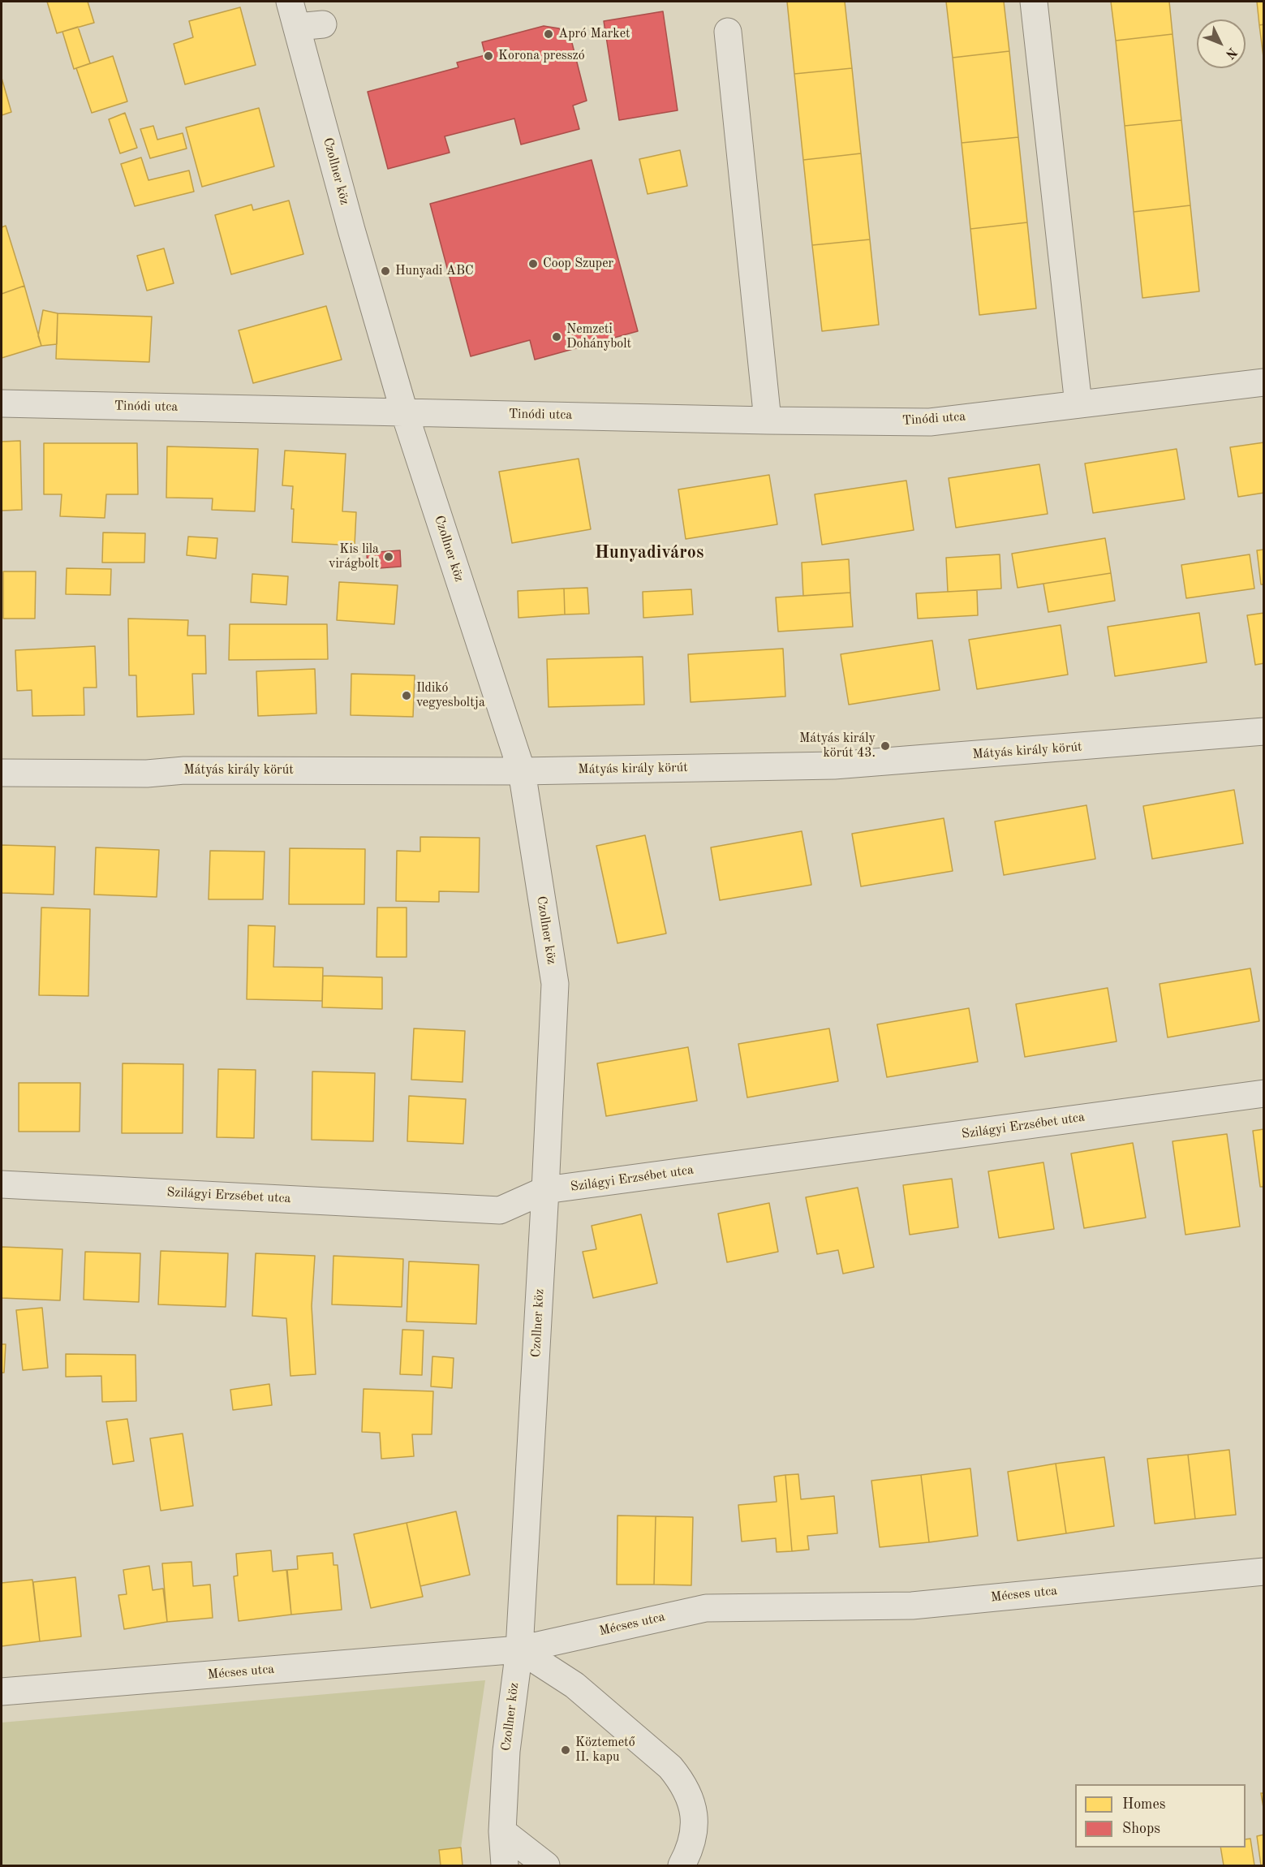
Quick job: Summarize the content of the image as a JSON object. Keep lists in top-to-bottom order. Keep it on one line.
{"streets":{"street":["Czollner köz","Tinódi utca","Mátyás király körút","Szilágyi Erzsébet utca","Mécses utca"]},"crossings":[["Czollner köz","Tinódi utca"],["Czollner köz","Mátyás király körút"],["Czollner köz","Szilágyi Erzsébet utca"],["Czollner köz","Mécses utca"]],"districts":["Hunyadiváros"],"places":["Apró Market","Korona presszó","Coop Szuper","Hunyadi ABC","Nemzeti Dohánybolt","Kis lila virágbolt","Ildikó vegyesboltja","Mátyás király körút 43.","Köztemető II. kapu"],"legend":["Homes","Shops"],"north":"bottom right"}
